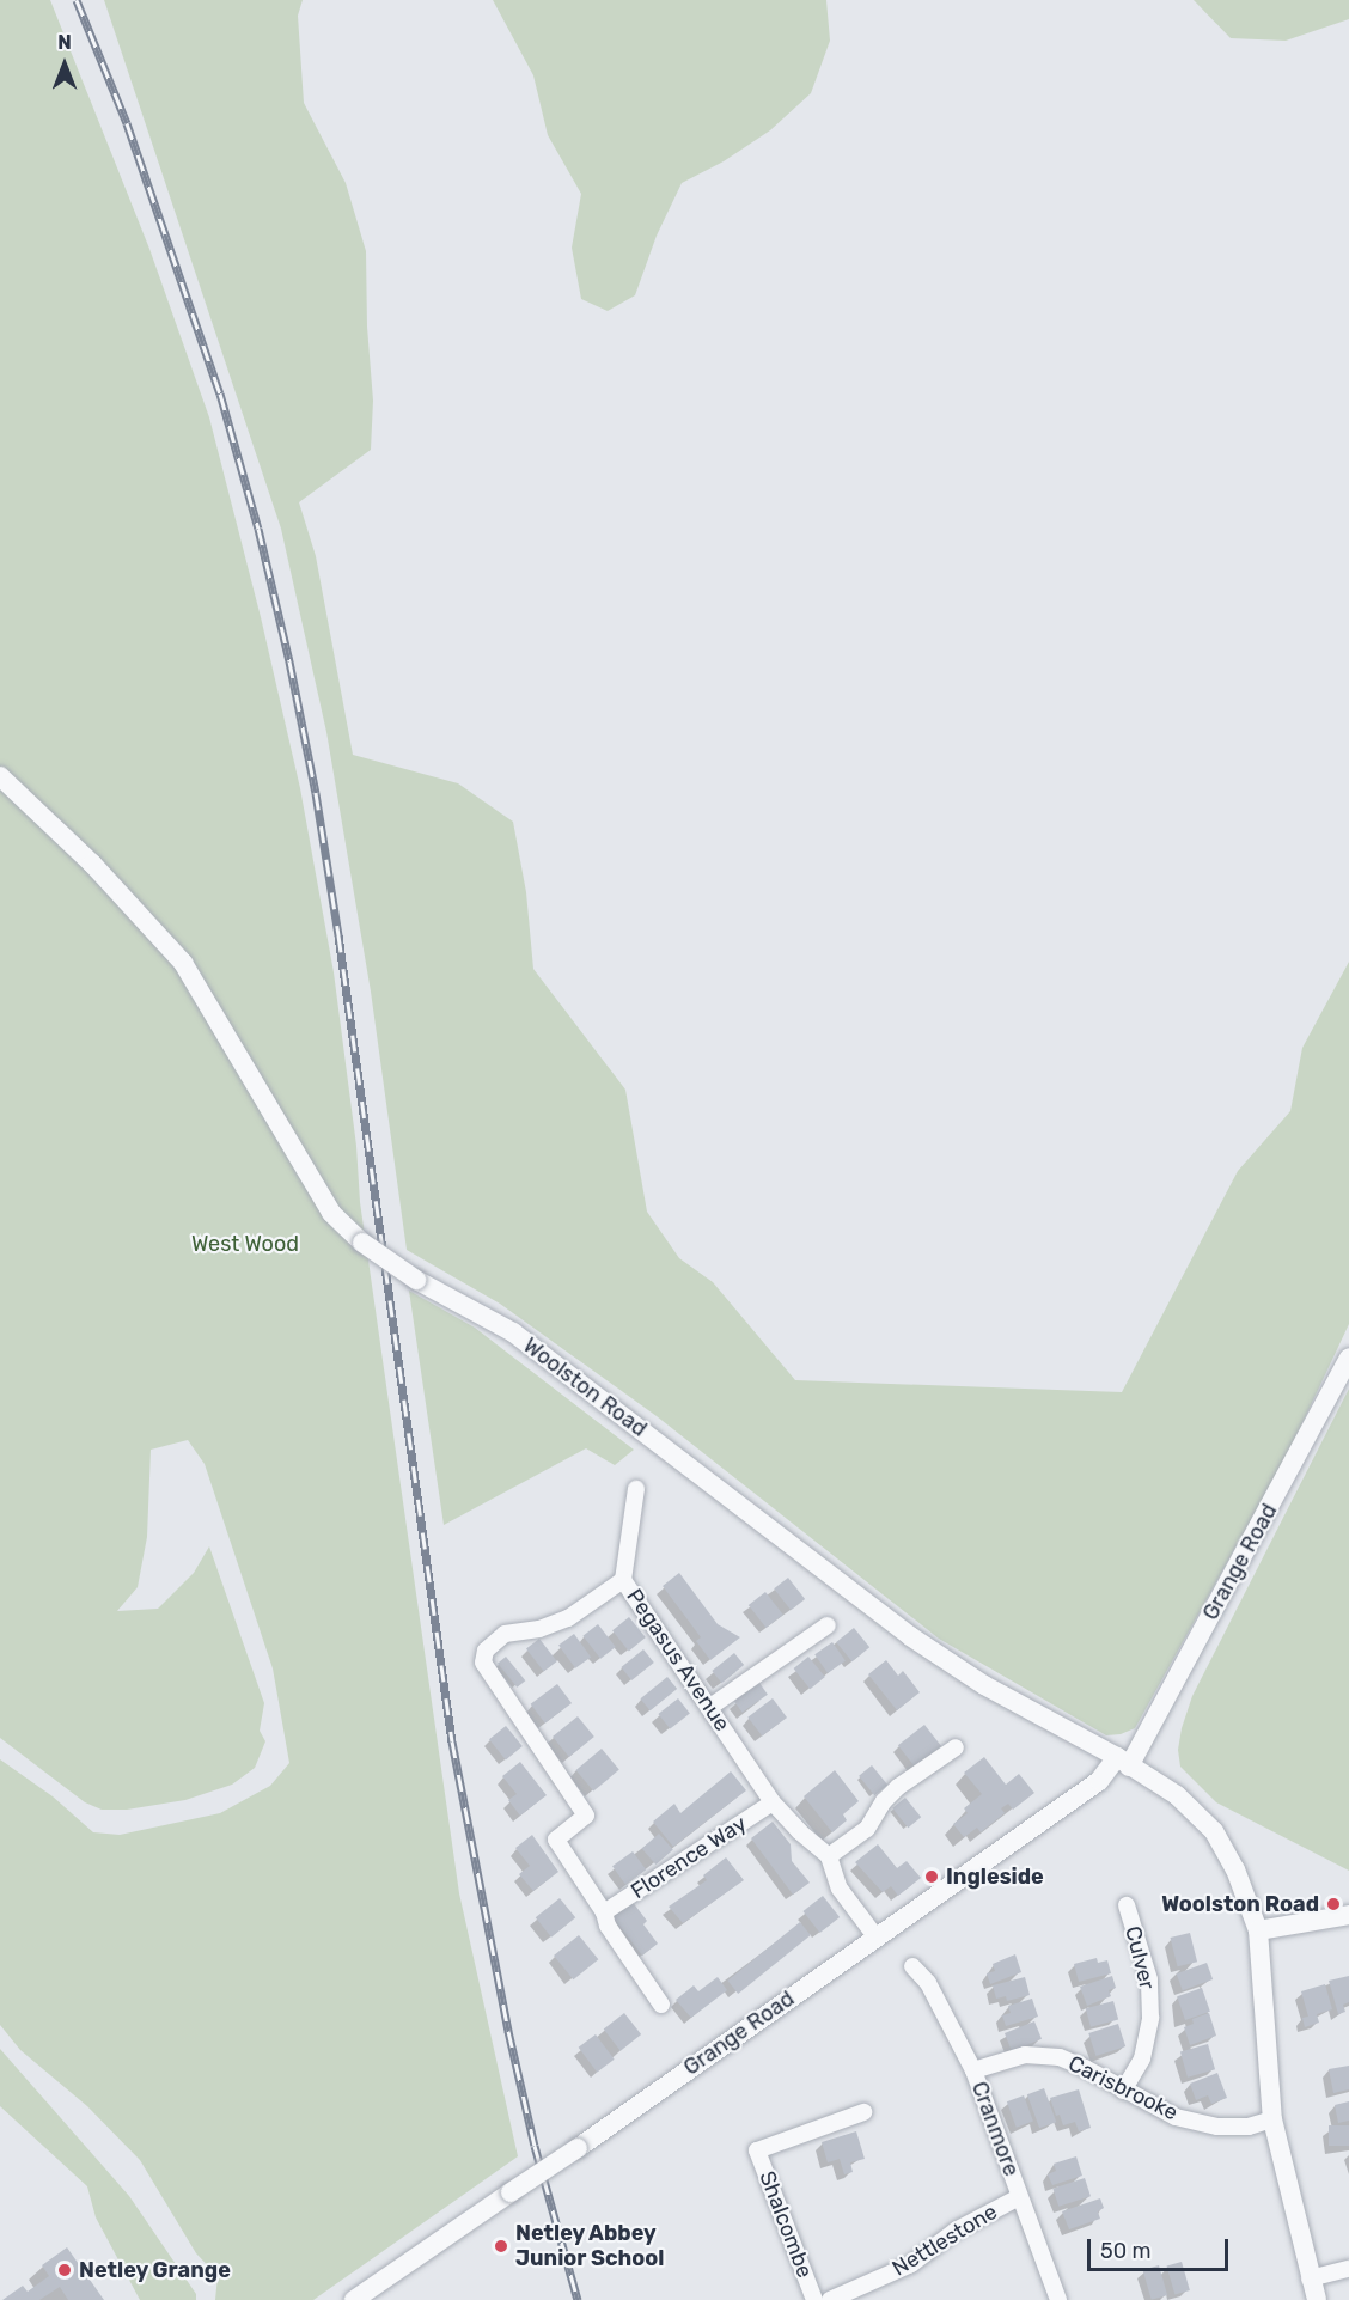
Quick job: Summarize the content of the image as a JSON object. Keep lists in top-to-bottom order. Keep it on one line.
{"streets":{"street":["Woolston Road","Grange Road","Pegasus Avenue","Florence Way","Culver","Carisbrooke","Cranmore","Shalcombe","Nettlestone"]},"crossings":[["Woolston Road","Grange Road"],["Pegasus Avenue","Florence Way"],["Culver","Carisbrooke"],["Carisbrooke","Cranmore"],["Cranmore","Nettlestone"]],"parks":["West Wood"],"places":["Ingleside","Woolston Road","Netley Abbey Junior School","Netley Grange"],"scale_bar":"50 m","north":"top"}
